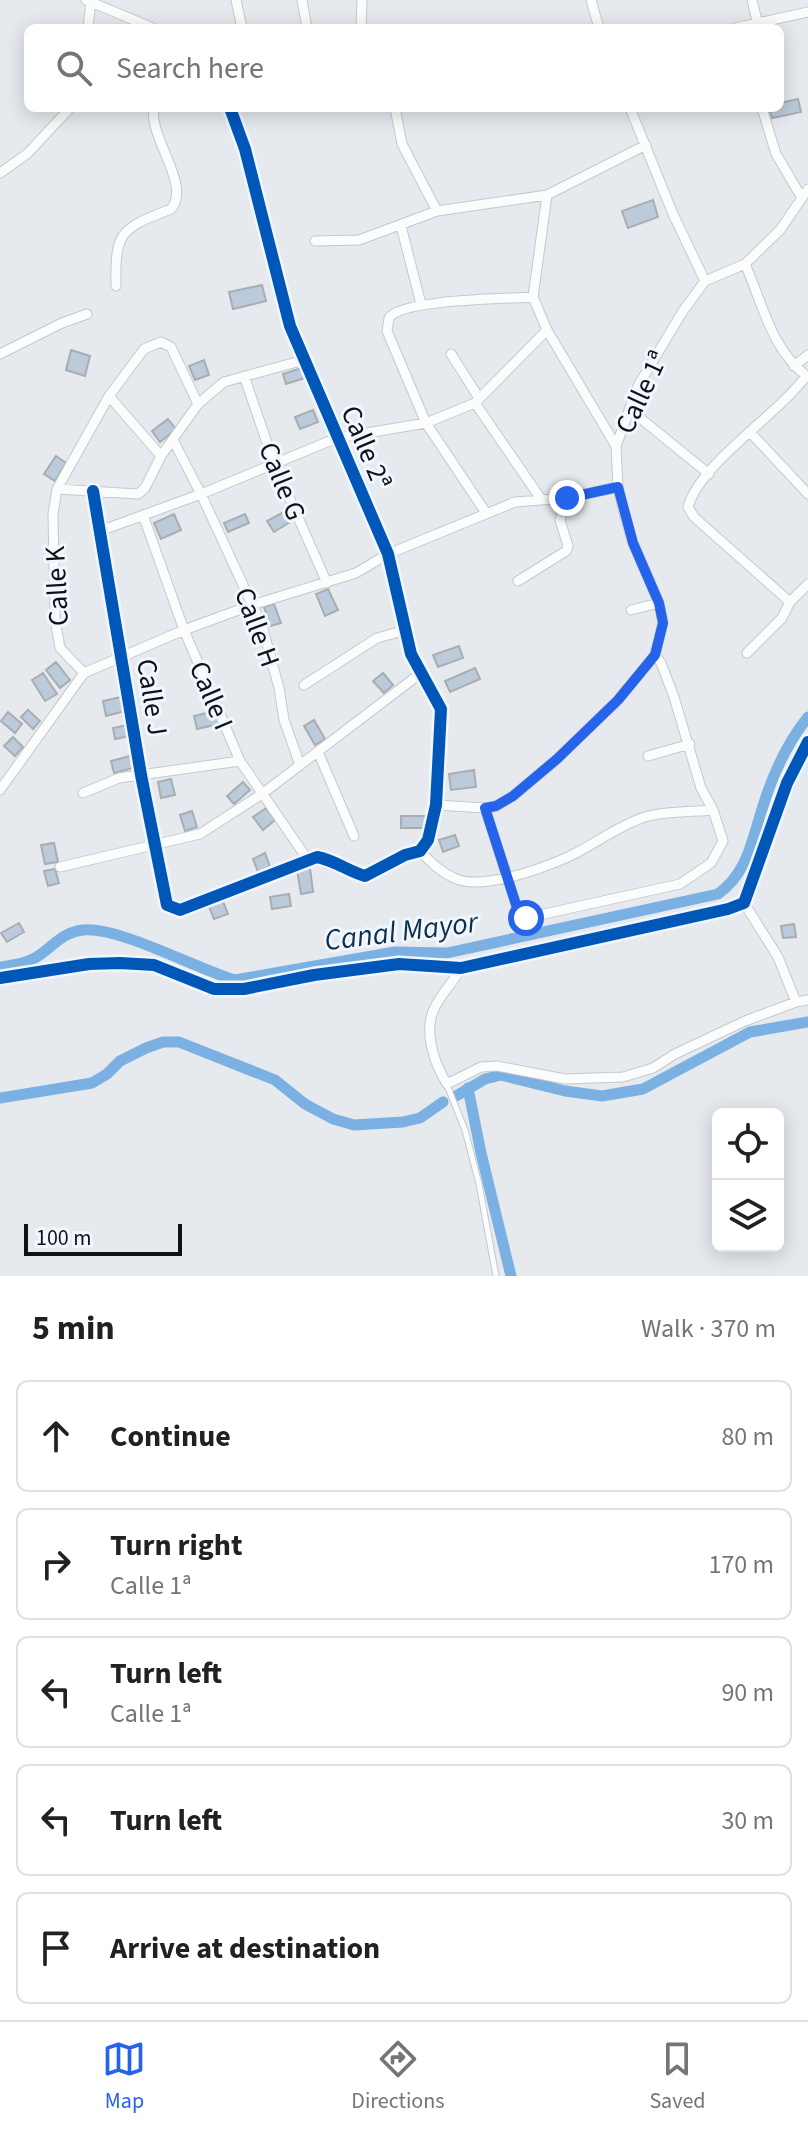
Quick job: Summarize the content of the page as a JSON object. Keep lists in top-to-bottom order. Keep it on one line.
{"streets":{"street":["Calle 1ª","Calle 2ª","Calle G","Calle K","Calle H","Calle I","Calle J"]},"crossings":[["Calle I","Calle J"]],"water":["Canal Mayor"],"scale_bar":"100 m","page":{"search":"Search here","scale":"100 m","heading":["5 min","Walk · 370 m"],"list":[["Continue","80 m"],["Turn right","Calle 1ª","170 m"],["Turn left","Calle 1ª","90 m"],["Turn left","30 m"],"Arrive at destination"],"nav":["Map","Directions","Saved"]}}
